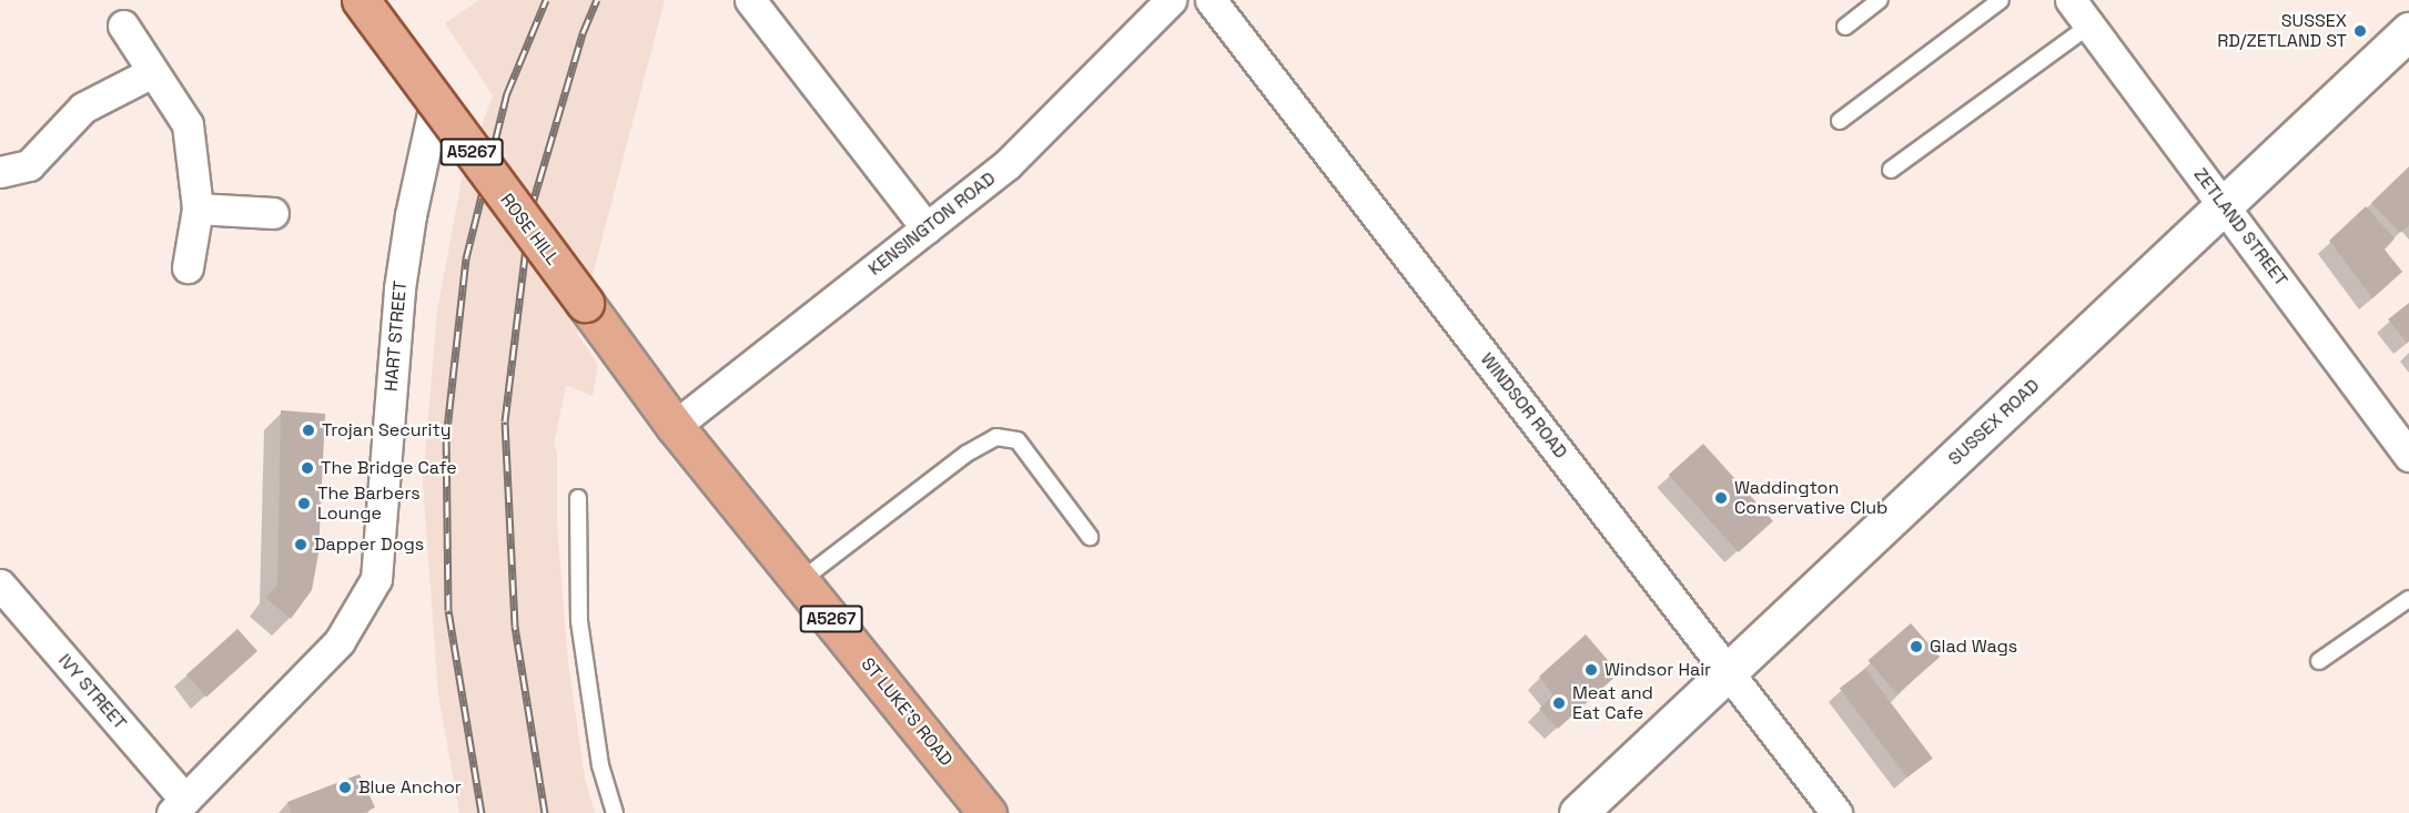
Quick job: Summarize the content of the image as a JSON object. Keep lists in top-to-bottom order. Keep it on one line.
{"streets":{"main road":["A5267","ROSE HILL","ST LUKE'S ROAD"],"street":["KENSINGTON ROAD","ZETLAND STREET","HART STREET","WINDSOR ROAD","SUSSEX ROAD","IVY STREET"]},"crossings":[["KENSINGTON ROAD","ROSE HILL"],["KENSINGTON ROAD","ST LUKE'S ROAD"],["ZETLAND STREET","SUSSEX ROAD"],["ROSE HILL","HART STREET"],["ROSE HILL","ST LUKE'S ROAD"],["HART STREET","IVY STREET"],["WINDSOR ROAD","SUSSEX ROAD"]],"places":["SUSSEX RD/ZETLAND ST","Trojan Security","The Bridge Cafe","Waddington Conservative Club","The Barbers Lounge","Dapper Dogs","Glad Wags","Windsor Hair","Meat and Eat Cafe","Blue Anchor"]}
